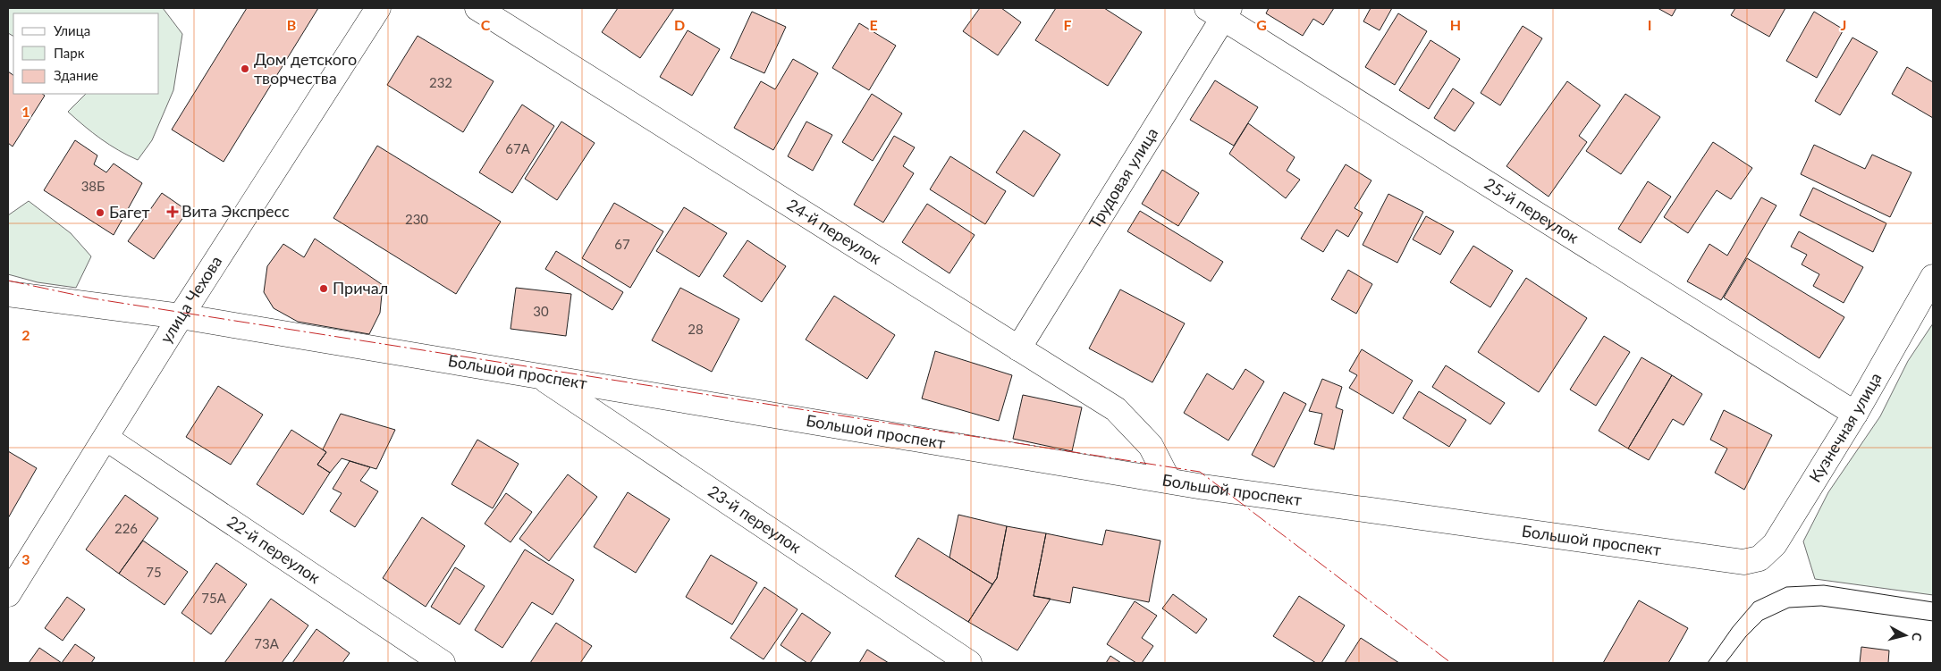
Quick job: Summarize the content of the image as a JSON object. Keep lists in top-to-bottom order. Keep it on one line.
{"streets":{"street":["Трудовая улица","25-й переулок","24-й переулок","улица Чехова","Большой проспект","Кузнечная улица","23-й переулок","22-й переулок"]},"crossings":[["Трудовая улица","25-й переулок"],["Трудовая улица","24-й переулок"],["25-й переулок","Кузнечная улица"],["24-й переулок","Большой проспект"],["улица Чехова","Большой проспект"],["улица Чехова","22-й переулок"],["Большой проспект","Кузнечная улица"],["Большой проспект","23-й переулок"]],"places":{"other":["Дом детского творчества","Багет","Причал"],"health":["Вита Экспресс"]},"house_numbers":["232","67А","38Б","230","67","30","28","226","75","75А","73А"],"legend":["Улица","Парк","Здание"],"north":"right","grid":{"columns":["B","C","D","E","F","G","H","I","J"],"rows":["1","2","3"]}}
